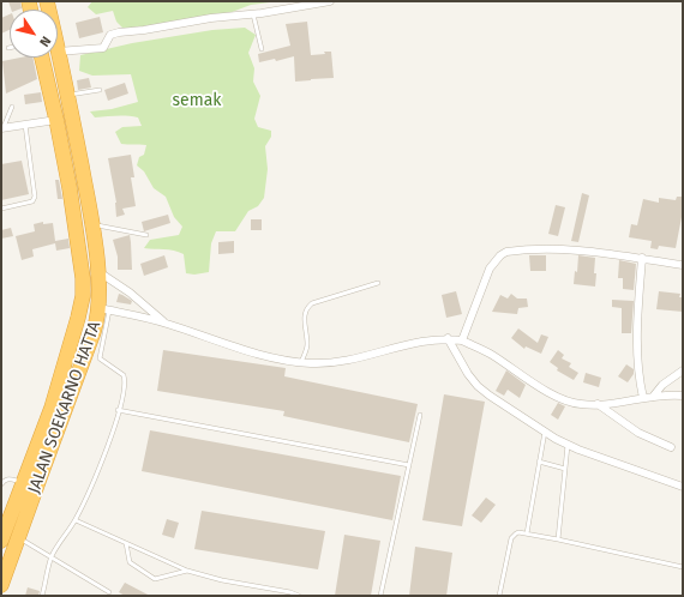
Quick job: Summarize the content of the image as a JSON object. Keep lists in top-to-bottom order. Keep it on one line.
{"streets":{"highway":["JALAN SOEKARNO HATTA"]},"parks":["semak"],"north":"bottom right"}
